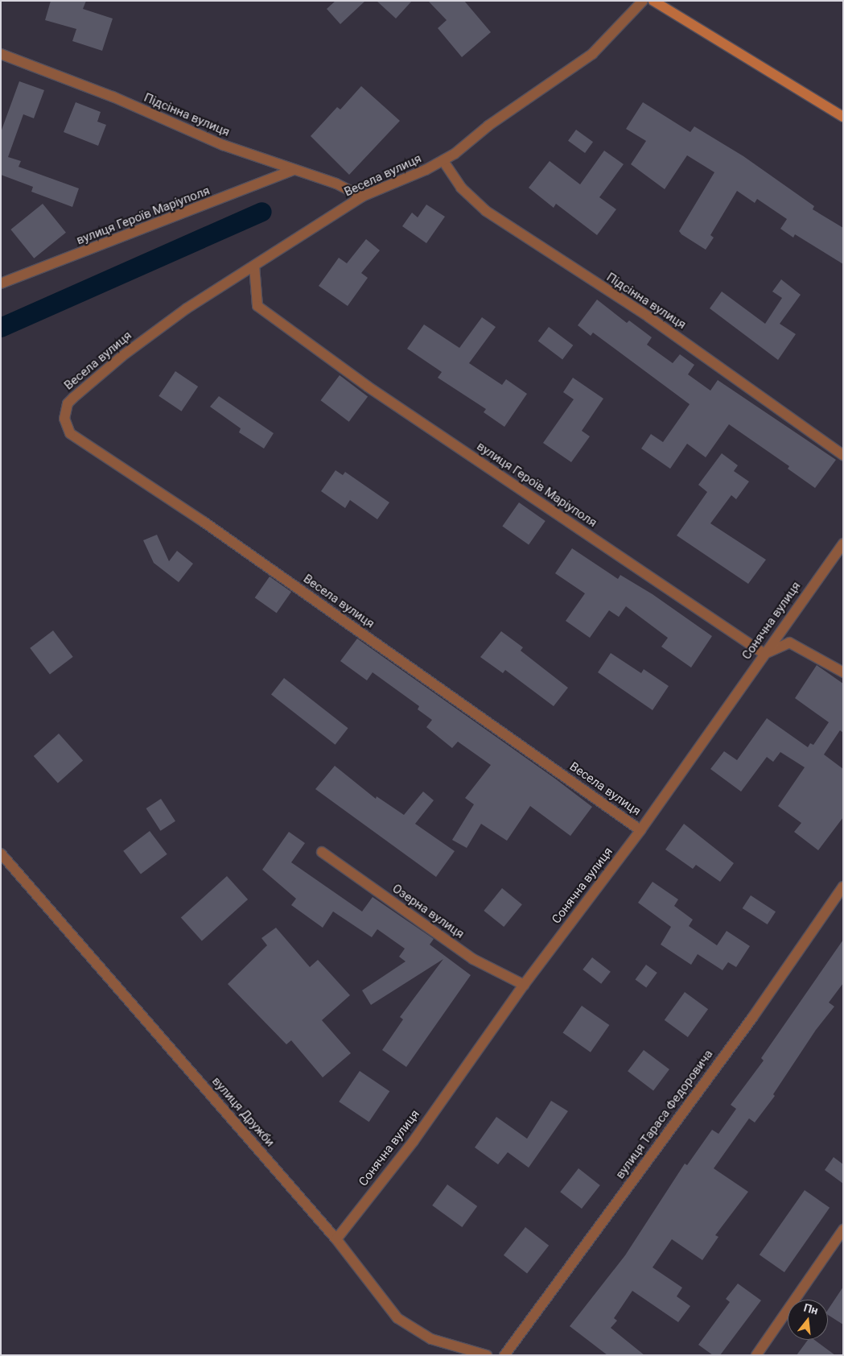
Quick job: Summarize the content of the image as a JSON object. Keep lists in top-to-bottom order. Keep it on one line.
{"streets":{"street":["Підсінна вулиця","Весела вулиця","вулиця Героїв Маріуполя","Сонячна вулиця","Озерна вулиця","вулиця Дружби","вулиця Тараса Федоровича"]},"crossings":[["Підсінна вулиця","Весела вулиця"],["Підсінна вулиця","вулиця Героїв Маріуполя"],["Весела вулиця","вулиця Героїв Маріуполя"],["Весела вулиця","Сонячна вулиця"],["вулиця Героїв Маріуполя","Сонячна вулиця"],["Сонячна вулиця","Озерна вулиця"],["Сонячна вулиця","вулиця Дружби"]],"north":"top"}
